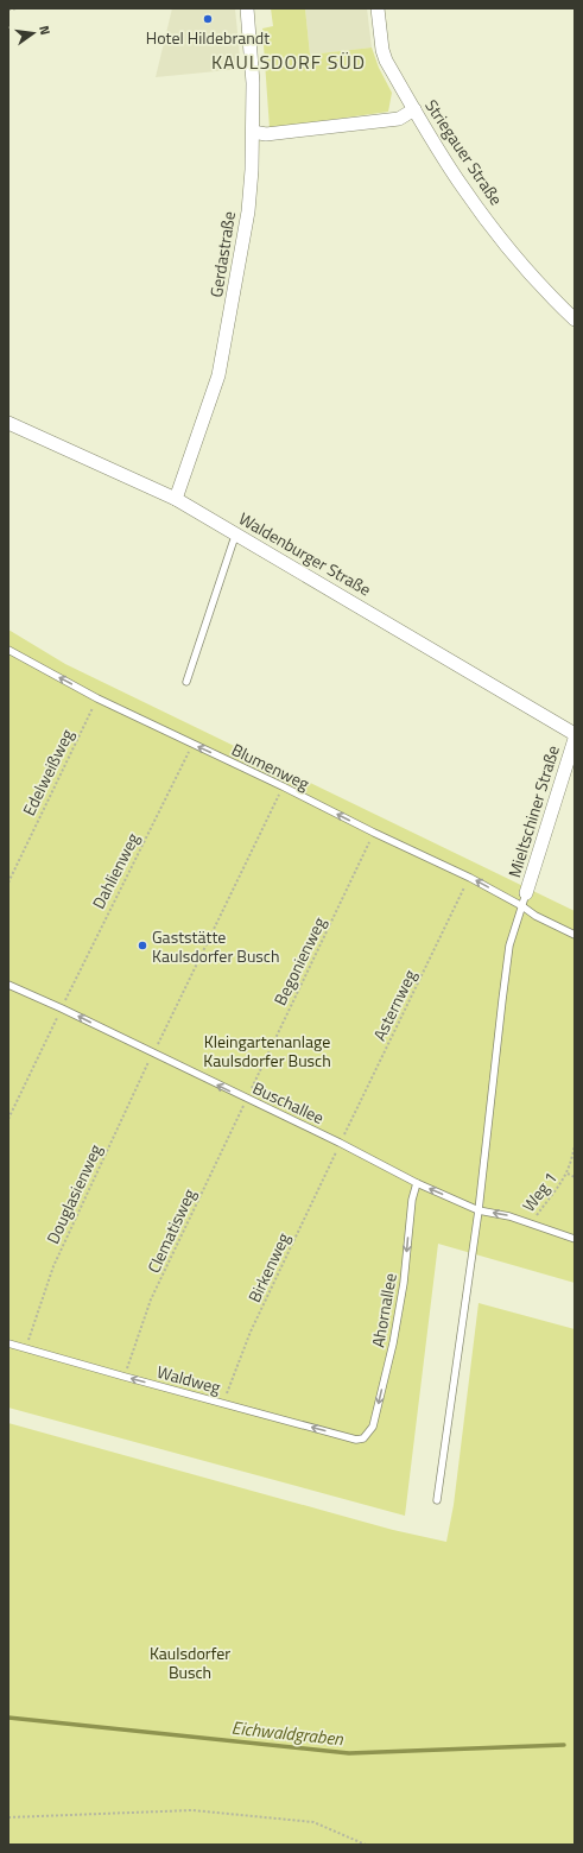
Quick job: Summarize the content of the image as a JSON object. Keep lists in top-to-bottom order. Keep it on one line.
{"streets":{"street":["Striegauer Straße","Gerdastraße","Waldenburger Straße","Mieltschiner Straße"],"lane":["Blumenweg","Buschallee","Ahornallee","Waldweg"],"path":["Edelweißweg","Dahlienweg","Begonienweg","Asternweg","Weg 1","Douglasienweg","Clematisweg","Birkenweg"]},"crossings":[["Gerdastraße","Waldenburger Straße"],["Blumenweg","Edelweißweg"],["Blumenweg","Dahlienweg"],["Blumenweg","Begonienweg"],["Blumenweg","Asternweg"],["Blumenweg","Douglasienweg"],["Dahlienweg","Buschallee"],["Begonienweg","Buschallee"],["Begonienweg","Clematisweg"],["Asternweg","Buschallee"],["Asternweg","Birkenweg"],["Buschallee","Weg 1"],["Buschallee","Douglasienweg"],["Buschallee","Clematisweg"],["Buschallee","Birkenweg"],["Buschallee","Ahornallee"],["Douglasienweg","Waldweg"],["Clematisweg","Waldweg"],["Birkenweg","Waldweg"],["Ahornallee","Waldweg"]],"one_way":["Blumenweg","Buschallee","Ahornallee","Waldweg"],"districts":["KAULSDORF SÜD"],"water":["Eichwaldgraben"],"parks":["Kleingartenanlage Kaulsdorfer Busch","Kaulsdorfer Busch"],"places":["Hotel Hildebrandt","Gaststätte Kaulsdorfer Busch"],"north":"right"}
